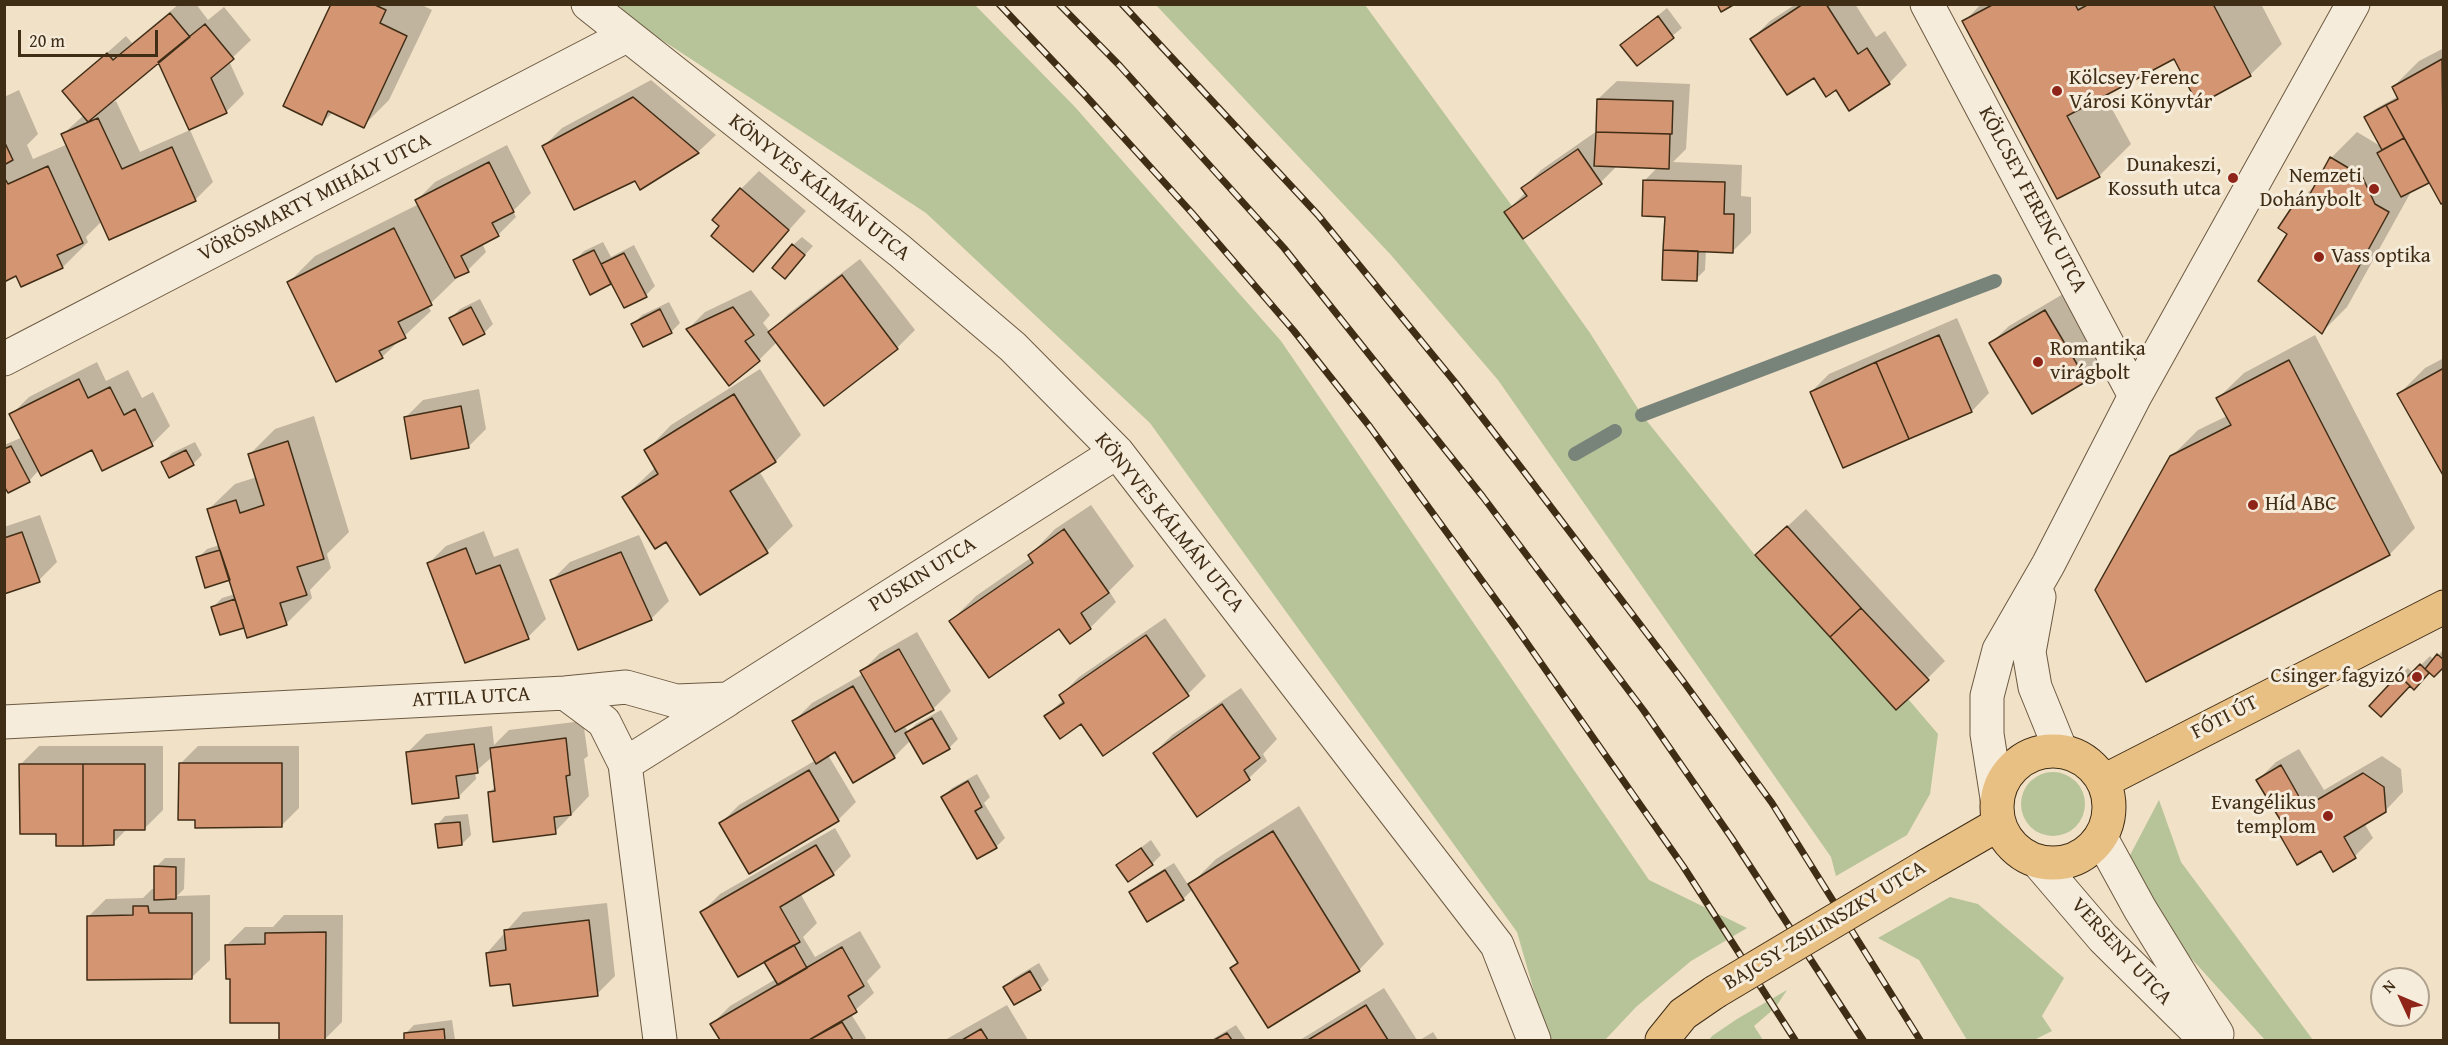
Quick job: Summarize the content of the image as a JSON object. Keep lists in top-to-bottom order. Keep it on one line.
{"streets":{"main road":["FÓTI ÚT","BAJCSY-ZSILINSZKY UTCA"],"street":["KÖNYVES KÁLMÁN UTCA","VÖRÖSMARTY MIHÁLY UTCA","KÖLCSEY FERENC UTCA","PUSKIN UTCA","ATTILA UTCA","VERSENY UTCA"]},"crossings":[["KÖNYVES KÁLMÁN UTCA","VÖRÖSMARTY MIHÁLY UTCA"],["KÖNYVES KÁLMÁN UTCA","PUSKIN UTCA"],["FÓTI ÚT","BAJCSY-ZSILINSZKY UTCA"],["FÓTI ÚT","VERSENY UTCA"],["BAJCSY-ZSILINSZKY UTCA","VERSENY UTCA"]],"places":["Kölcsey Ferenc Városi Könyvtár","Dunakeszi, Kossuth utca","Nemzeti Dohánybolt","Vass optika","Romantika virágbolt","Híd ABC","Csinger fagyizó","Evangélikus templom"],"scale_bar":"20 m","north":"top left"}
